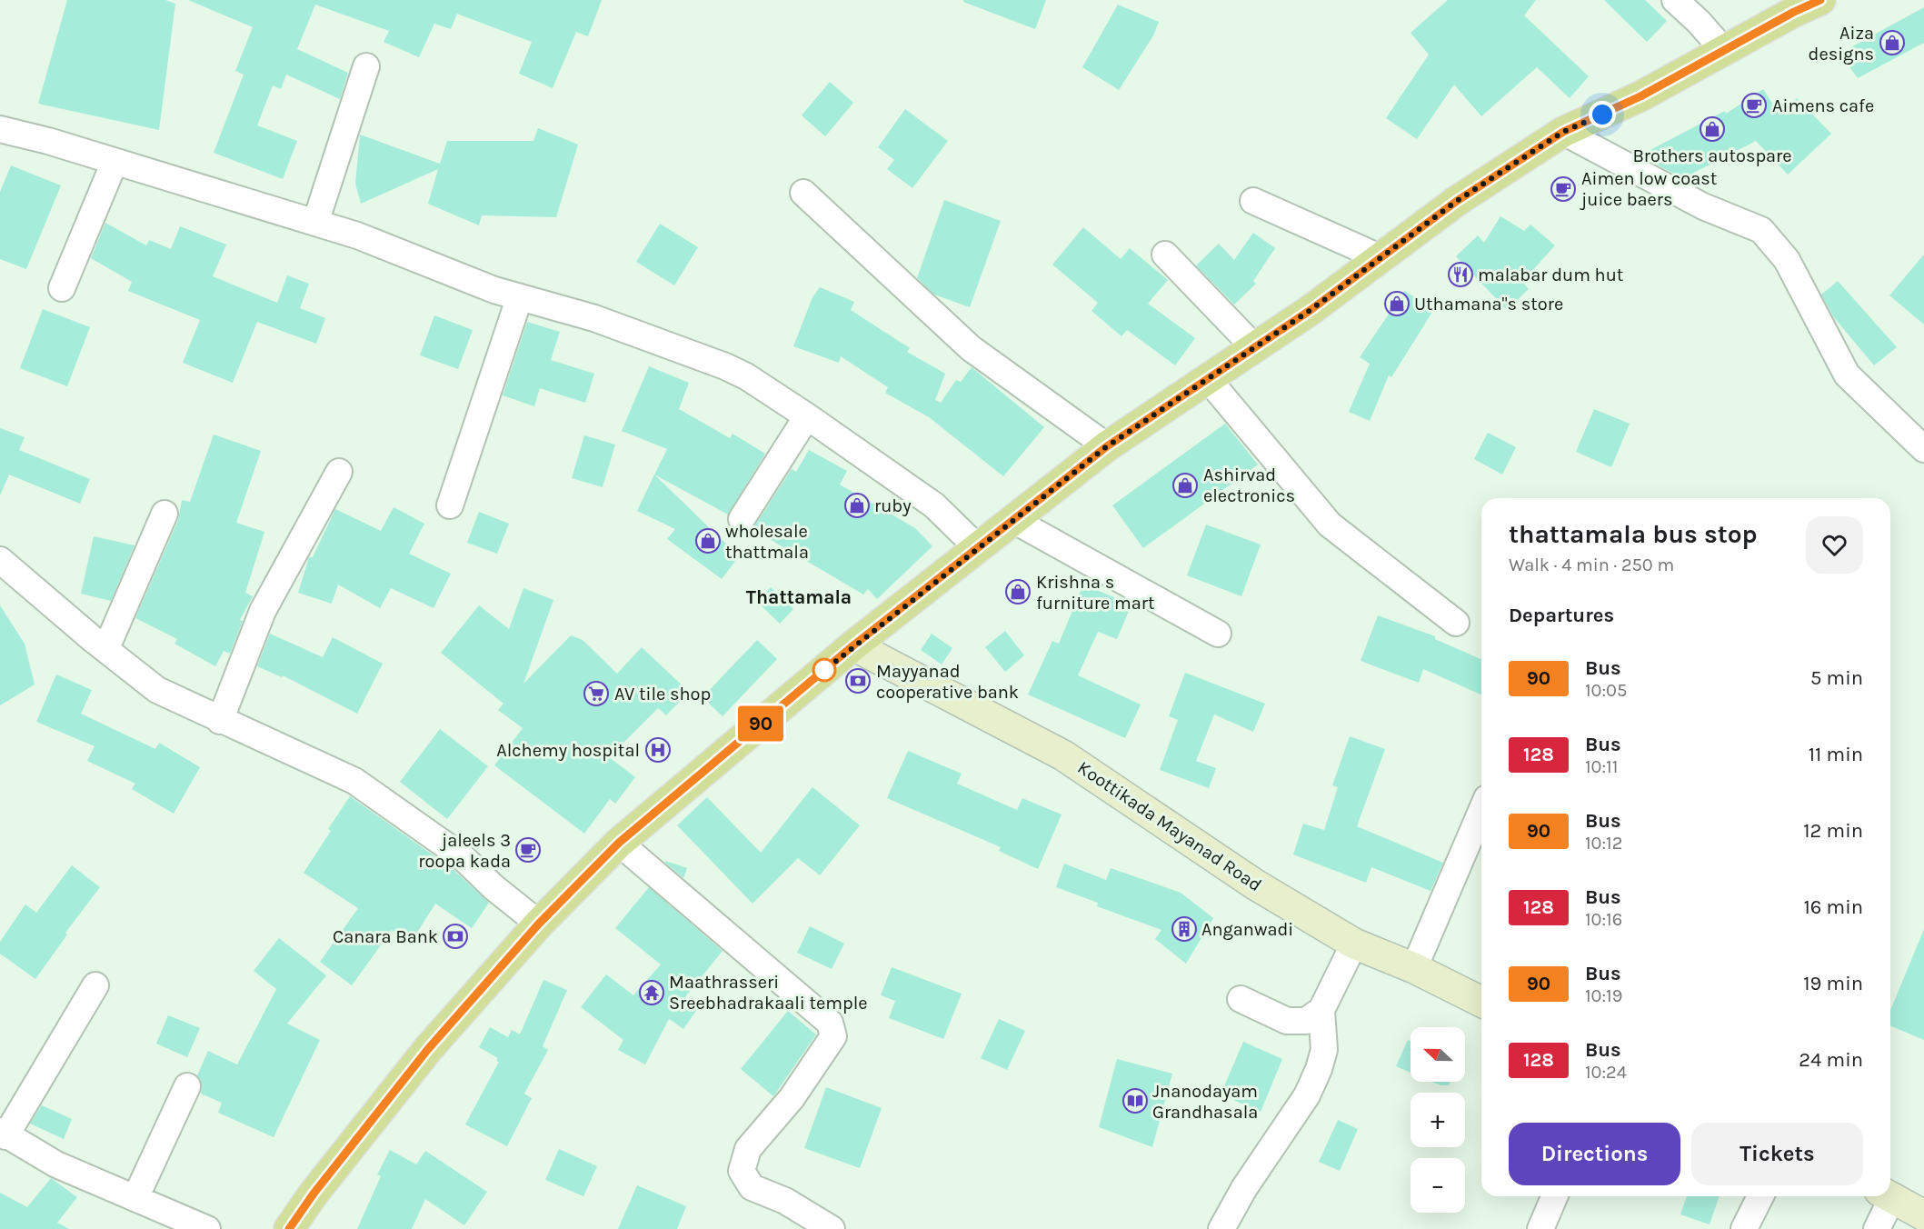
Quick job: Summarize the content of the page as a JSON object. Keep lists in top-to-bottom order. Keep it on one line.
{"streets":{"main road":["Koottikada Mayanad Road"]},"districts":["Thattamala"],"places":{"shop":["Aiza designs","Brothers autospare","Uthamana\"s store","Ashirvad electronics","ruby","wholesale thattmala","Krishna s furniture mart"],"cafe":["Aimens cafe","Aimen low coast juice baers","jaleels 3 roopa kada"],"restaurant":["malabar dum hut"],"bank":["Mayyanad cooperative bank","Canara Bank"],"supermarket":["AV tile shop"],"hospital":["Alchemy hospital"],"building":["Anganwadi"],"temple":["Maathrasseri Sreebhadrakaali temple"],"library":["Jnanodayam Grandhasala"]},"lines":["bus line 90"],"north":"left","page":{"on_map":"90","heading":[["thattamala bus stop","Walk · 4 min · 250 m"],"Departures"],"list":[{"mark":"90","name":"Bus","note":"10:05","value":"5 min"},{"mark":"128","name":"Bus","note":"10:11","value":"11 min"},{"mark":"90","name":"Bus","note":"10:12","value":"12 min"},{"mark":"128","name":"Bus","note":"10:16","value":"16 min"},{"mark":"90","name":"Bus","note":"10:19","value":"19 min"},{"mark":"128","name":"Bus","note":"10:24","value":"24 min"}],"map_buttons":["+","−"],"buttons":["Directions","Tickets"]}}
